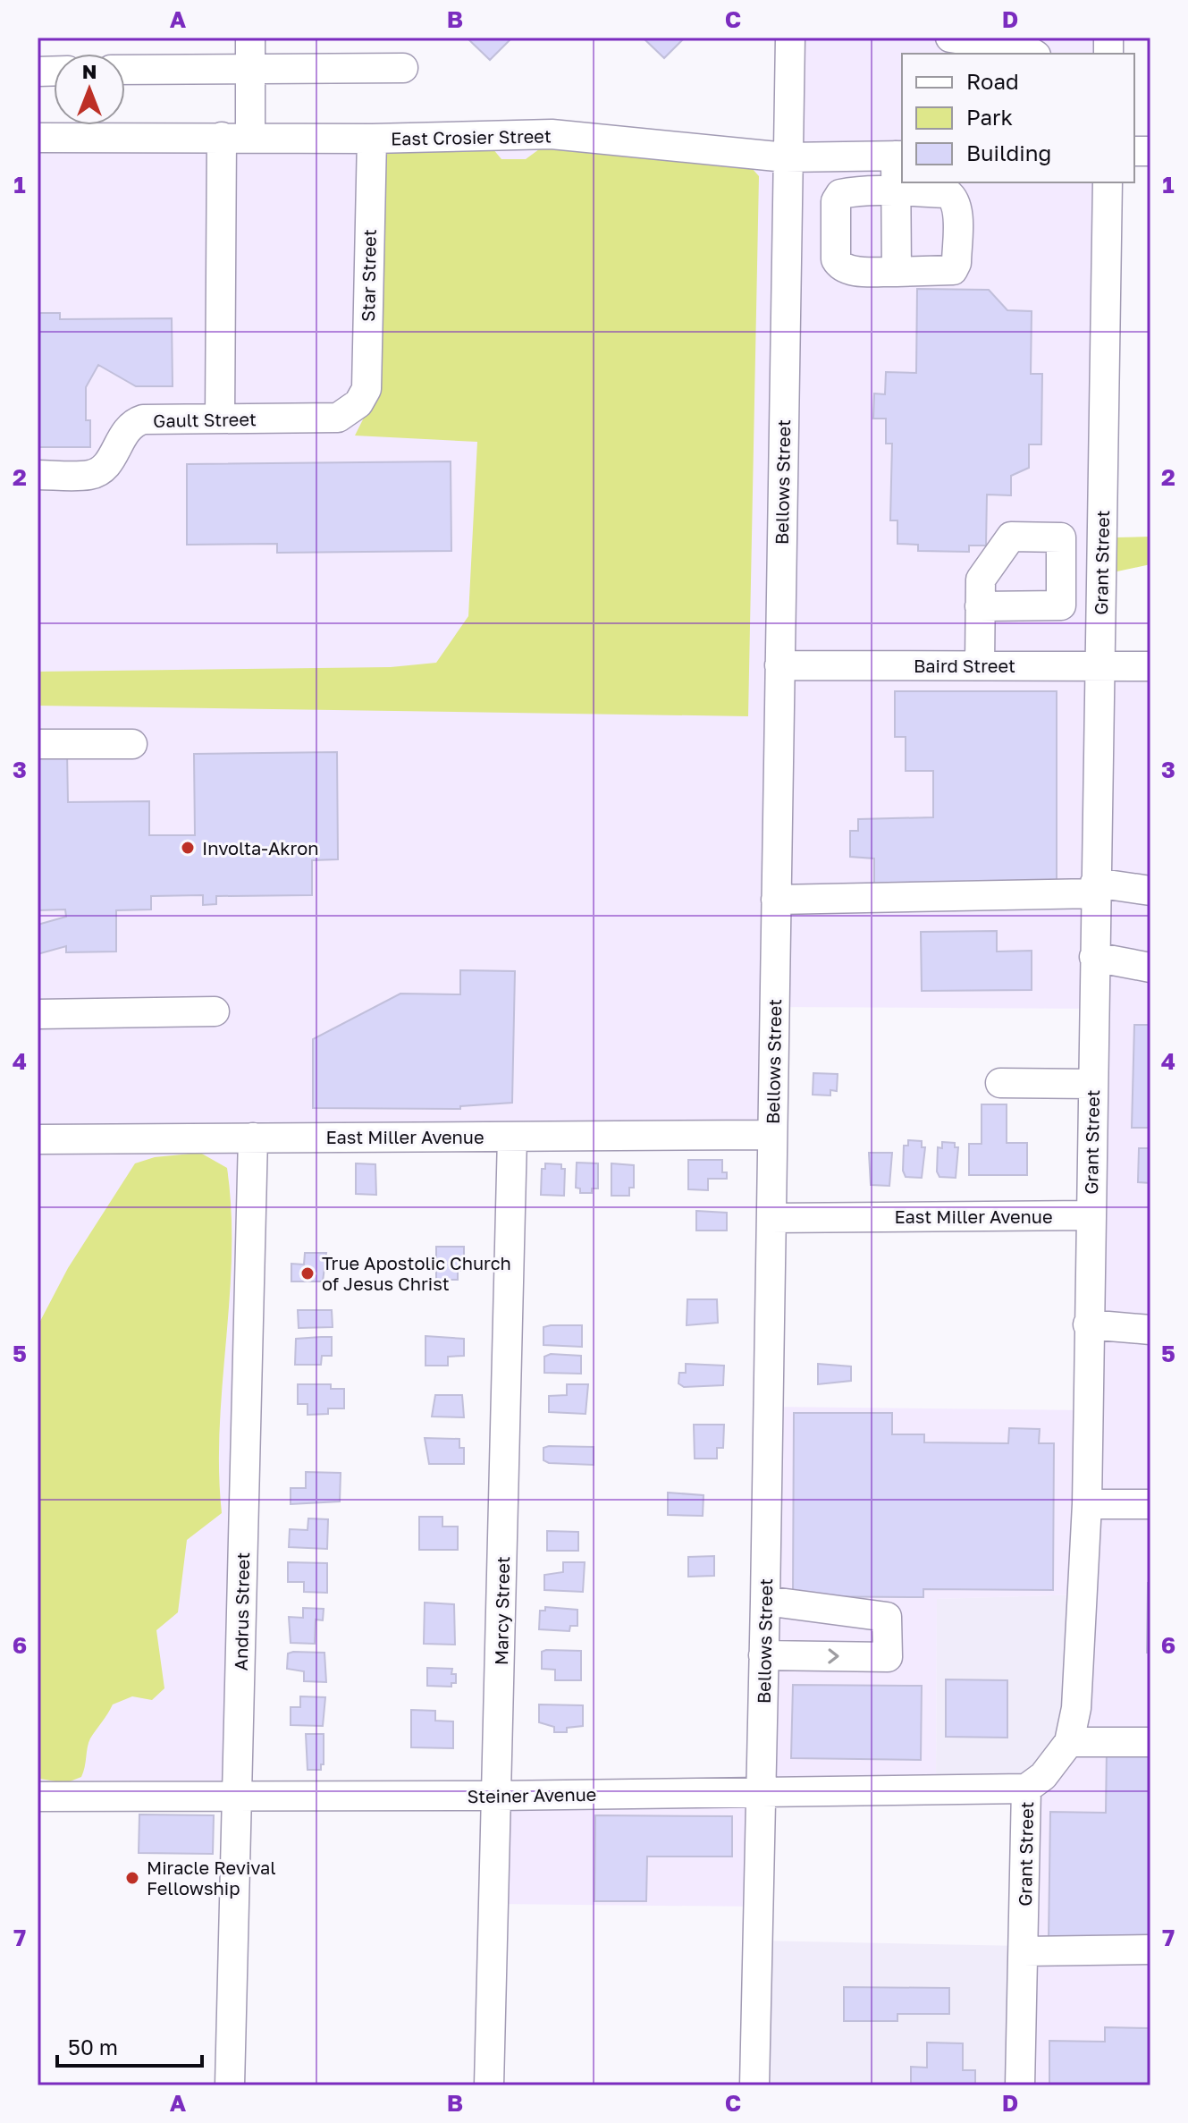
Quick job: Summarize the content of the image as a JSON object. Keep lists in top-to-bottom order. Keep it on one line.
{"streets":{"street":["East Crosier Street","Star Street","Gault Street","Bellows Street","Grant Street","Baird Street","East Miller Avenue","Marcy Street","Andrus Street","Steiner Avenue"]},"crossings":[["East Crosier Street","Star Street"],["East Crosier Street","Bellows Street"],["Star Street","Gault Street"],["Bellows Street","Baird Street"],["Bellows Street","East Miller Avenue"],["Bellows Street","Steiner Avenue"],["Grant Street","Baird Street"],["Grant Street","East Miller Avenue"],["Grant Street","Steiner Avenue"],["East Miller Avenue","Marcy Street"],["East Miller Avenue","Andrus Street"],["Marcy Street","Steiner Avenue"],["Andrus Street","Steiner Avenue"]],"places":["Involta-Akron","True Apostolic Church of Jesus Christ","Miracle Revival Fellowship"],"legend":["Road","Park","Building"],"scale_bar":"50 m","north":"top","grid":{"columns":["A","B","C","D"],"rows":["1","2","3","4","5","6","7"]}}
